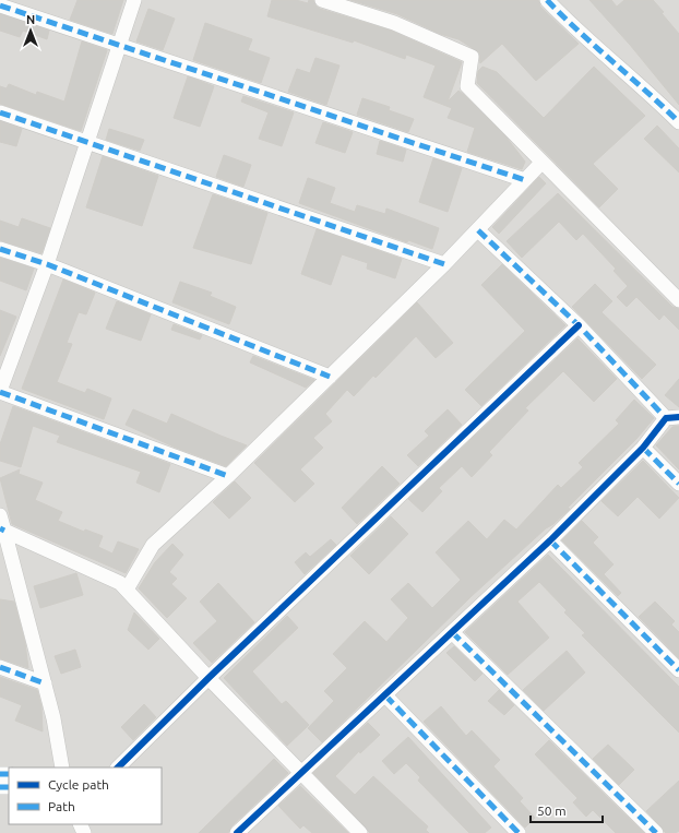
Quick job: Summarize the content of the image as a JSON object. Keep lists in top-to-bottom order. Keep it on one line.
{"legend":["Cycle path","Path"],"scale_bar":"50 m","north":"top"}
